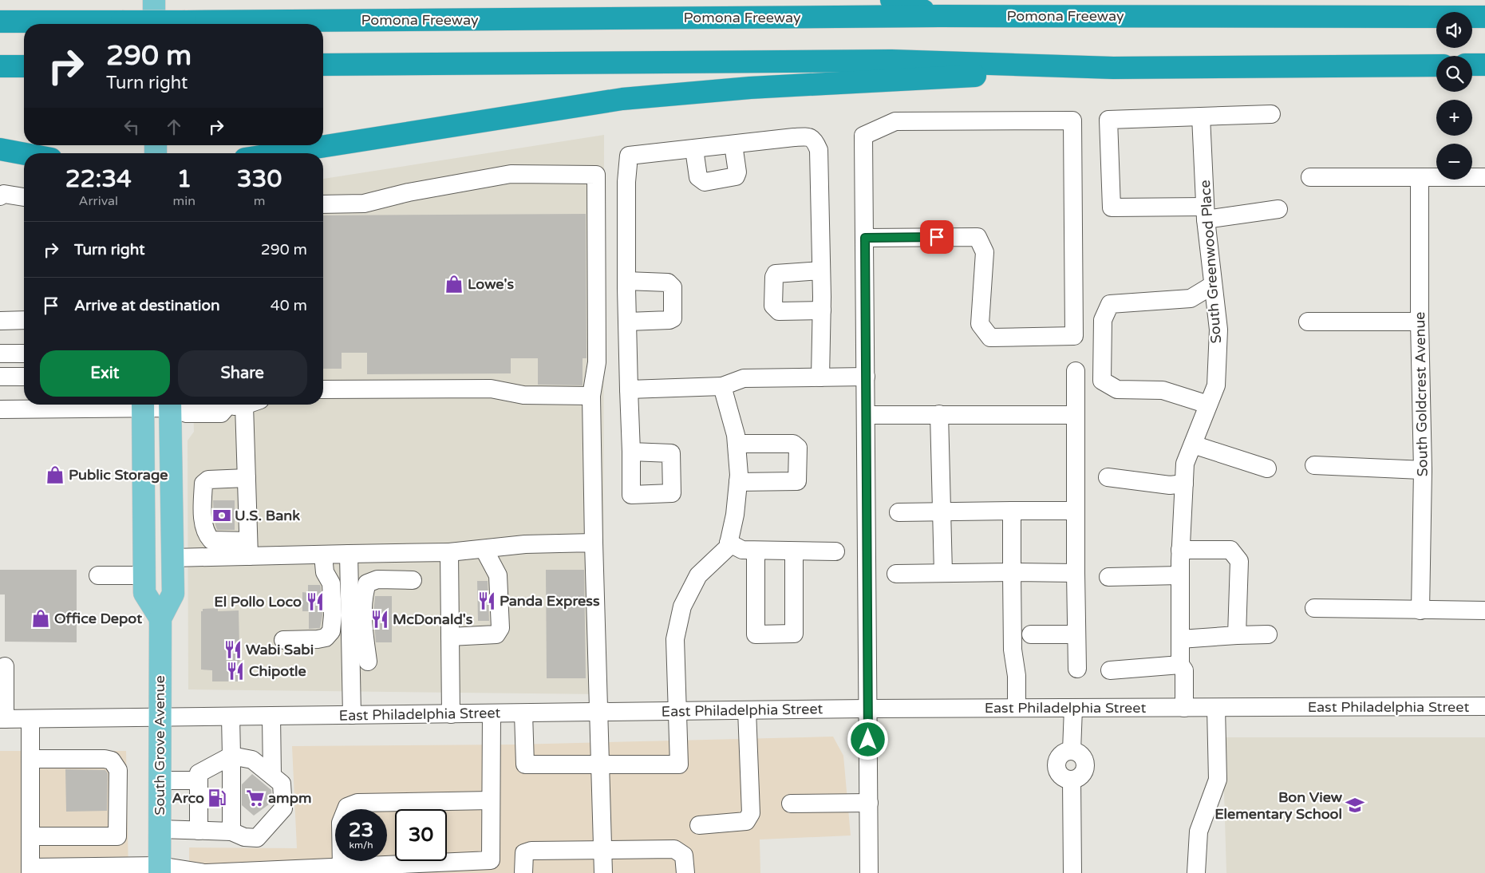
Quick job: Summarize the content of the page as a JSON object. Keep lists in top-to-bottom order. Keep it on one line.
{"streets":{"highway":["Pomona Freeway"],"main road":["South Grove Avenue"],"street":["South Greenwood Place","South Goldcrest Avenue","East Philadelphia Street"]},"crossings":[["South Greenwood Place","East Philadelphia Street"],["East Philadelphia Street","South Grove Avenue"]],"places":{"shop":["Lowe's","Public Storage","Office Depot"],"bank":["U.S. Bank"],"restaurant":["Panda Express","El Pollo Loco","McDonald's","Wabi Sabi","Chipotle"],"fuel station":["Arco"],"supermarket":["ampm"],"school or university":["Bon View Elementary School"]},"page":{"map_buttons":["+","−"],"turn":["290 m","Turn right"],"eta":["22:34","Arrival","1","min","330","m"],"list":[{"name":"Turn right","value":"290 m"},{"name":"Arrive at destination","value":"40 m"}],"buttons":["Exit","Share"],"speed":"23 km/h","limit":"30"}}
